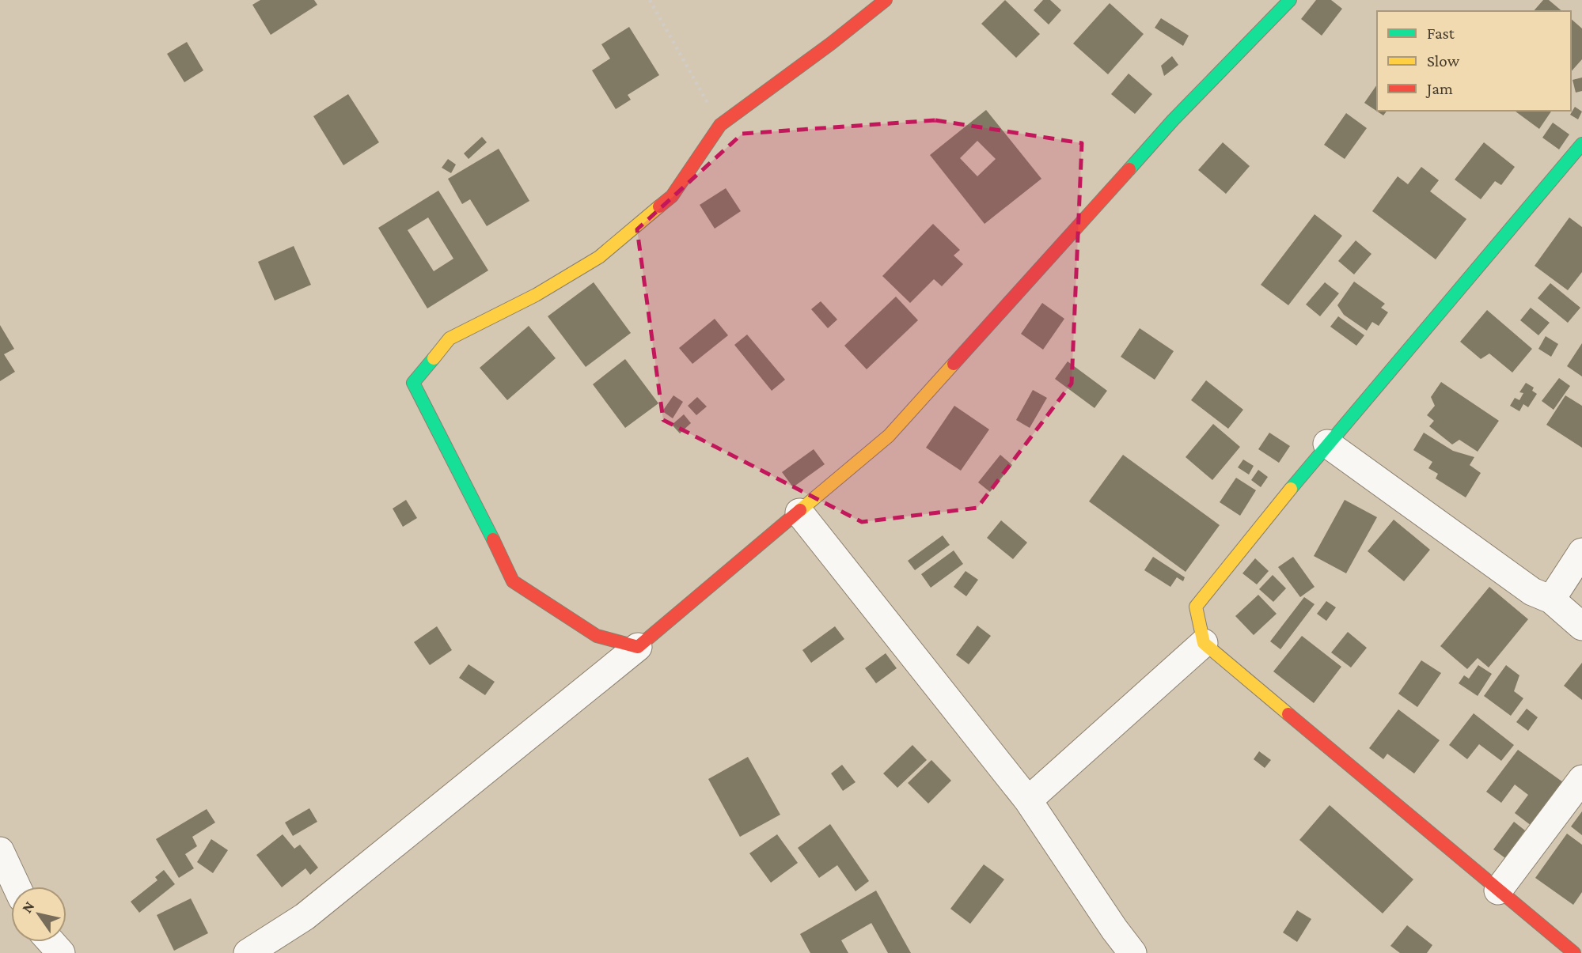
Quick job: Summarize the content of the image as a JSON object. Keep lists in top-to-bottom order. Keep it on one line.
{"legend":["Fast","Slow","Jam"],"north":"top left"}
